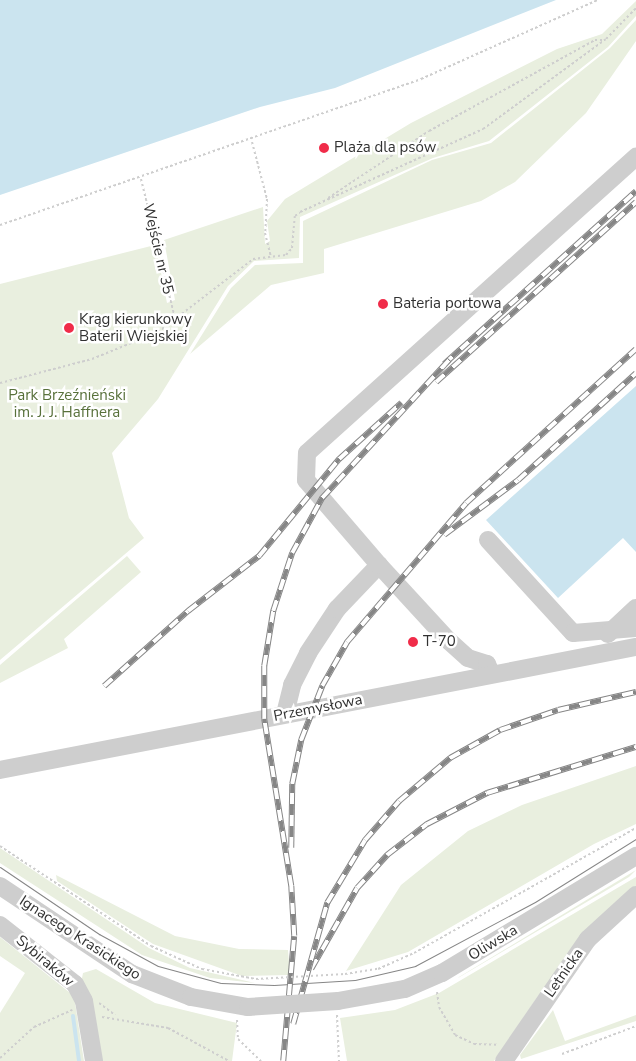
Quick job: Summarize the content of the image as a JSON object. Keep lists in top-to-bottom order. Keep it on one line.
{"streets":{"street":["Przemysłowa","Ignacego Krasickiego","Oliwska","Sybiraków","Letnicka"],"path":["Wejście nr 35"]},"crossings":[["Ignacego Krasickiego","Oliwska"]],"parks":["Park Brzeźnieński im. J. J. Haffnera"],"places":["Plaża dla psów","Bateria portowa","Krąg kierunkowy Baterii Wiejskiej","T-70"]}
